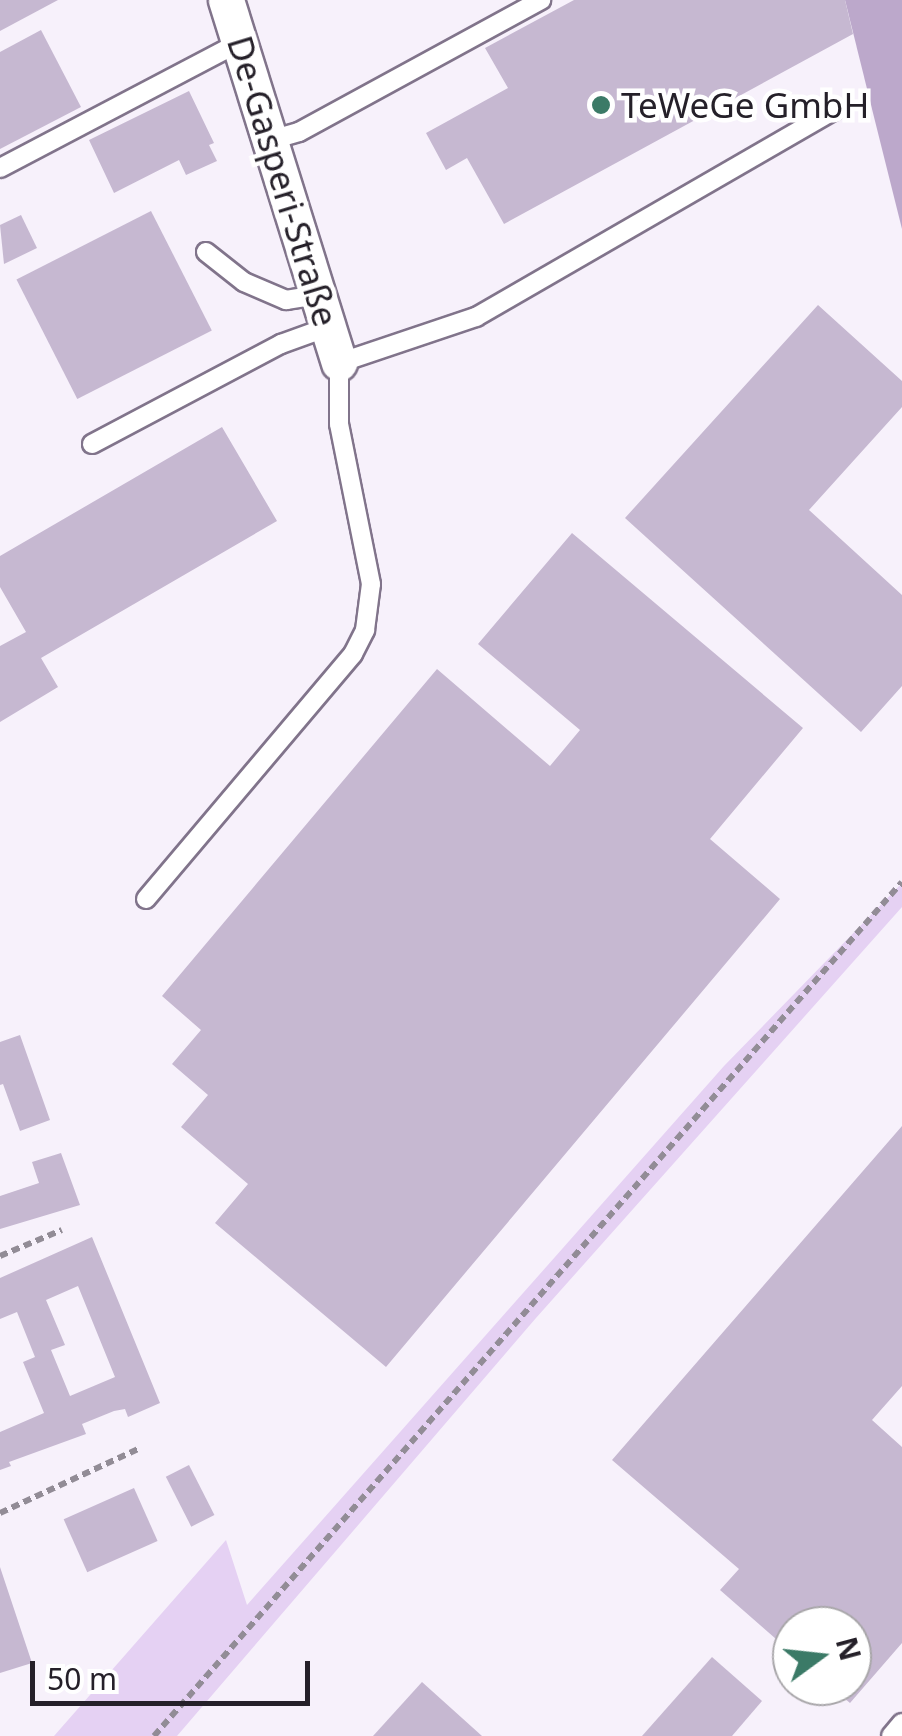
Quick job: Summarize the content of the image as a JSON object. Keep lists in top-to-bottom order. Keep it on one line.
{"streets":{"street":["De-Gasperi-Straße"]},"places":["TeWeGe GmbH"],"scale_bar":"50 m","north":"right"}
